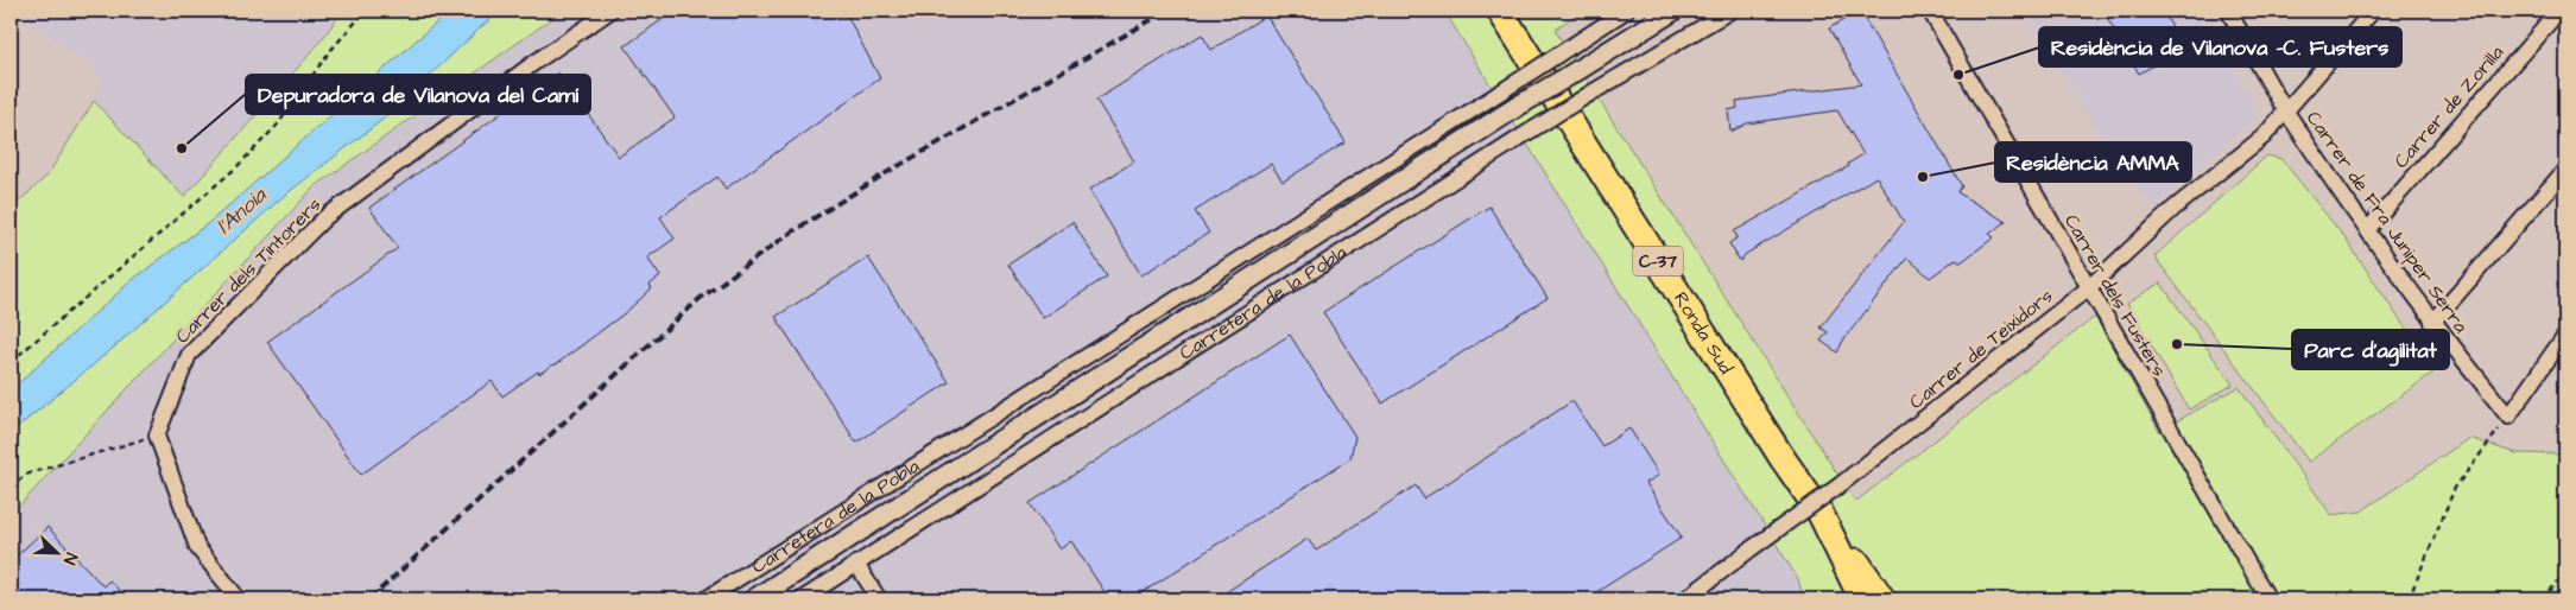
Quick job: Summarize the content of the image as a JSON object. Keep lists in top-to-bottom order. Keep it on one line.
{"streets":{"highway":["C-37","Ronda Sud"],"street":["Carrer de Zorilla","Carrer de Fra Juniper Serra","Carrer dels Tintorers","Carrer dels Fusters","Carretera de la Pobla","Carrer de Teixidors"]},"crossings":[["Carrer de Zorilla","Carrer de Fra Juniper Serra"],["Carrer de Fra Juniper Serra","Carrer de Teixidors"],["C-37","Ronda Sud"],["Carrer dels Fusters","Carrer de Teixidors"]],"water":["l'Anoia"],"places":["Residència de Vilanova -C. Fusters","Depuradora de Vilanova del Camí","Residència AMMA","Parc d'agilitat"],"north":"bottom right"}
